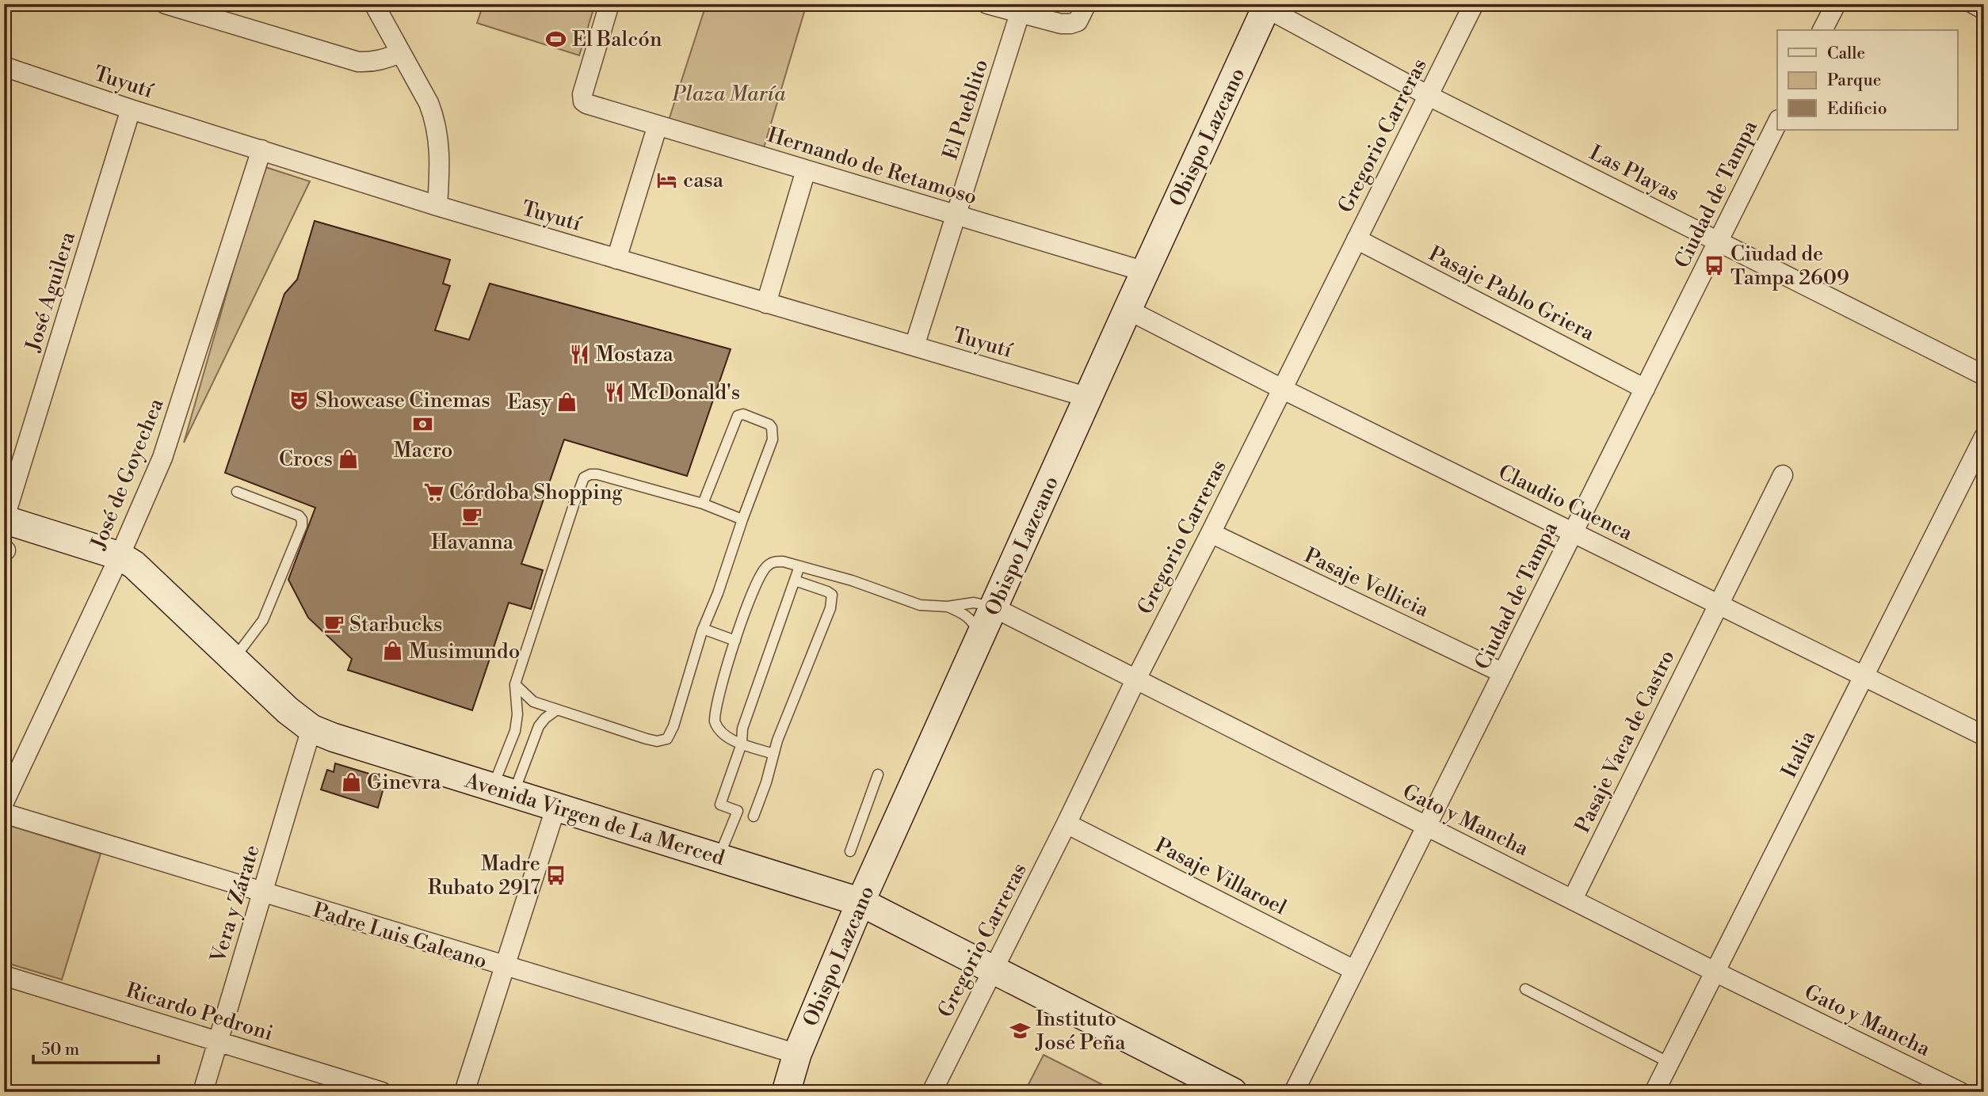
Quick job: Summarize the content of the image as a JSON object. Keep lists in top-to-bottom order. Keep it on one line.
{"streets":{"main road":["Obispo Lazcano","Avenida Virgen de La Merced"],"street":["Tuyutí","El Pueblito","Gregorio Carreras","Hernando de Retamoso","Las Playas","Ciudad de Tampa","José Aguilera","Pasaje Pablo Griera","José de Goyechea","Claudio Cuenca","Pasaje Vellicia","Pasaje Vaca de Castro","Italia","Gato y Mancha","Pasaje Villaroel","Vera y Zárate","Padre Luis Galeano","Ricardo Pedroni"]},"crossings":[["Tuyutí","El Pueblito"],["Tuyutí","Obispo Lazcano"],["Tuyutí","José Aguilera"],["Tuyutí","José de Goyechea"],["El Pueblito","Hernando de Retamoso"],["Gregorio Carreras","Las Playas"],["Gregorio Carreras","Pasaje Pablo Griera"],["Gregorio Carreras","Claudio Cuenca"],["Gregorio Carreras","Pasaje Vellicia"],["Gregorio Carreras","Gato y Mancha"],["Gregorio Carreras","Pasaje Villaroel"],["Obispo Lazcano","Hernando de Retamoso"],["Obispo Lazcano","Las Playas"],["Obispo Lazcano","Claudio Cuenca"],["Obispo Lazcano","Avenida Virgen de La Merced"],["Obispo Lazcano","Gato y Mancha"],["Obispo Lazcano","Padre Luis Galeano"],["Las Playas","Ciudad de Tampa"],["Ciudad de Tampa","Pasaje Pablo Griera"],["Ciudad de Tampa","Claudio Cuenca"],["Ciudad de Tampa","Pasaje Vellicia"],["Ciudad de Tampa","Gato y Mancha"],["Ciudad de Tampa","Pasaje Villaroel"],["José Aguilera","Avenida Virgen de La Merced"],["José de Goyechea","Avenida Virgen de La Merced"],["Claudio Cuenca","Pasaje Vaca de Castro"],["Claudio Cuenca","Italia"],["Pasaje Vaca de Castro","Gato y Mancha"],["Italia","Gato y Mancha"],["Avenida Virgen de La Merced","Vera y Zárate"],["Vera y Zárate","Padre Luis Galeano"],["Vera y Zárate","Ricardo Pedroni"]],"parks":["Plaza María"],"places":{"sports":["El Balcón"],"hotel":["casa"],"bus stop":["Ciudad de Tampa 2609","Madre Rubato 2917"],"restaurant":["Mostaza","McDonald's"],"theatre":["Showcase Cinemas"],"shop":["Easy","Crocs","Musimundo","Ginevra"],"bank":["Macro"],"supermarket":["Córdoba Shopping"],"cafe":["Havanna","Starbucks"],"school or university":["Instituto José Peña"]},"legend":["Calle","Parque","Edificio"],"scale_bar":"50 m"}
